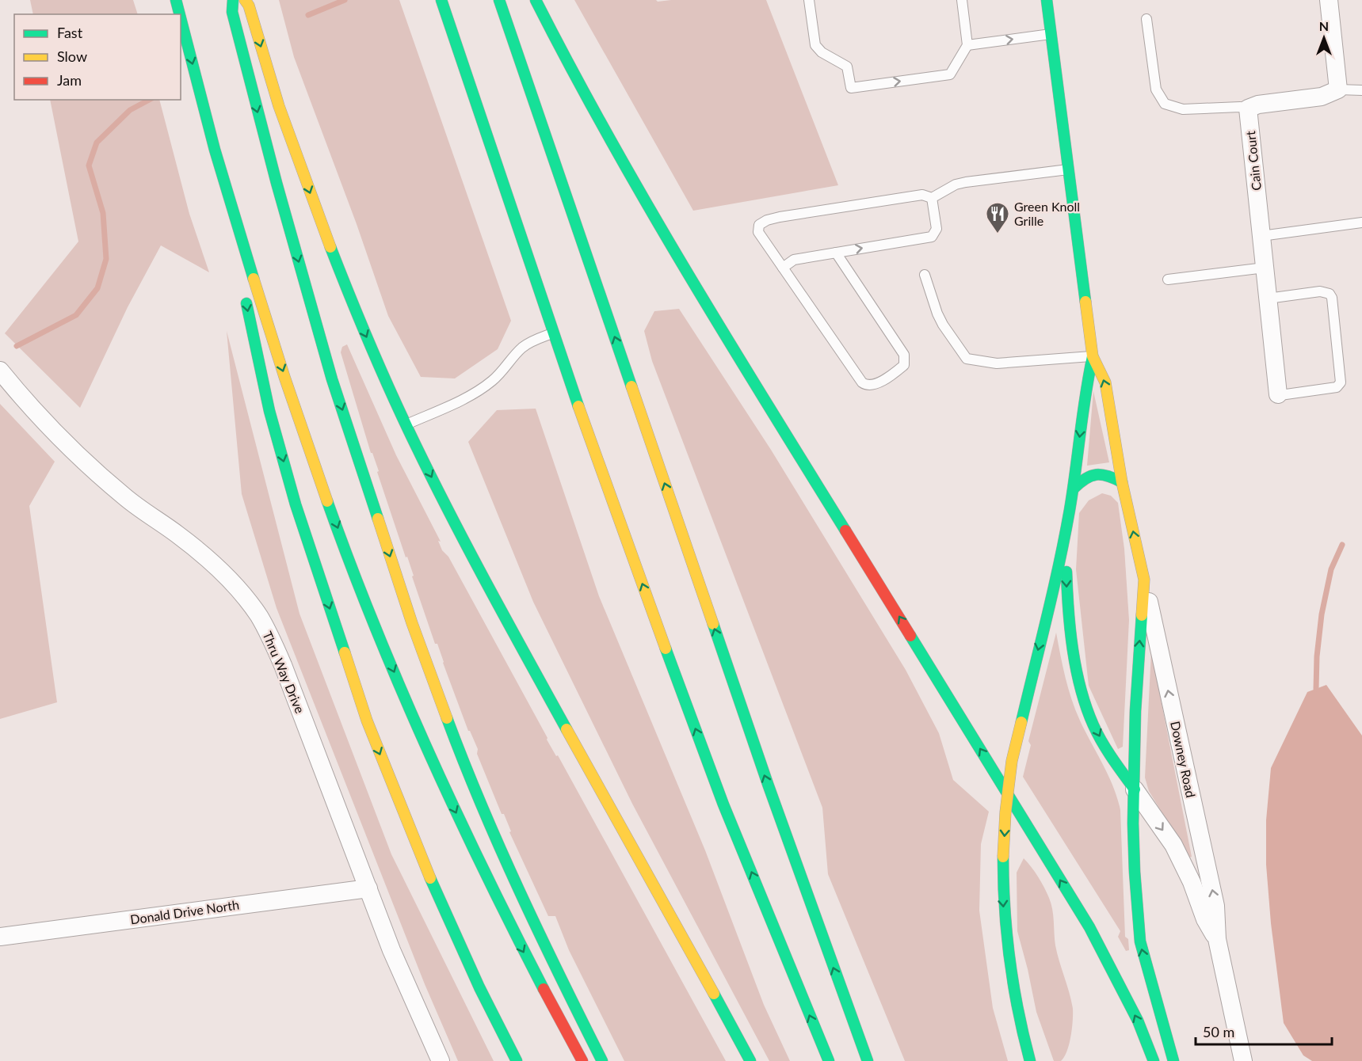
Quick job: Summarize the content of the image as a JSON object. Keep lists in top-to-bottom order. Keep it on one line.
{"streets":{"street":["Cain Court","Thru Way Drive","Downey Road","Donald Drive North"]},"crossings":[["Thru Way Drive","Donald Drive North"]],"places":{"restaurant":["Green Knoll Grille"]},"legend":["Fast","Slow","Jam"],"scale_bar":"50 m","north":"top"}
